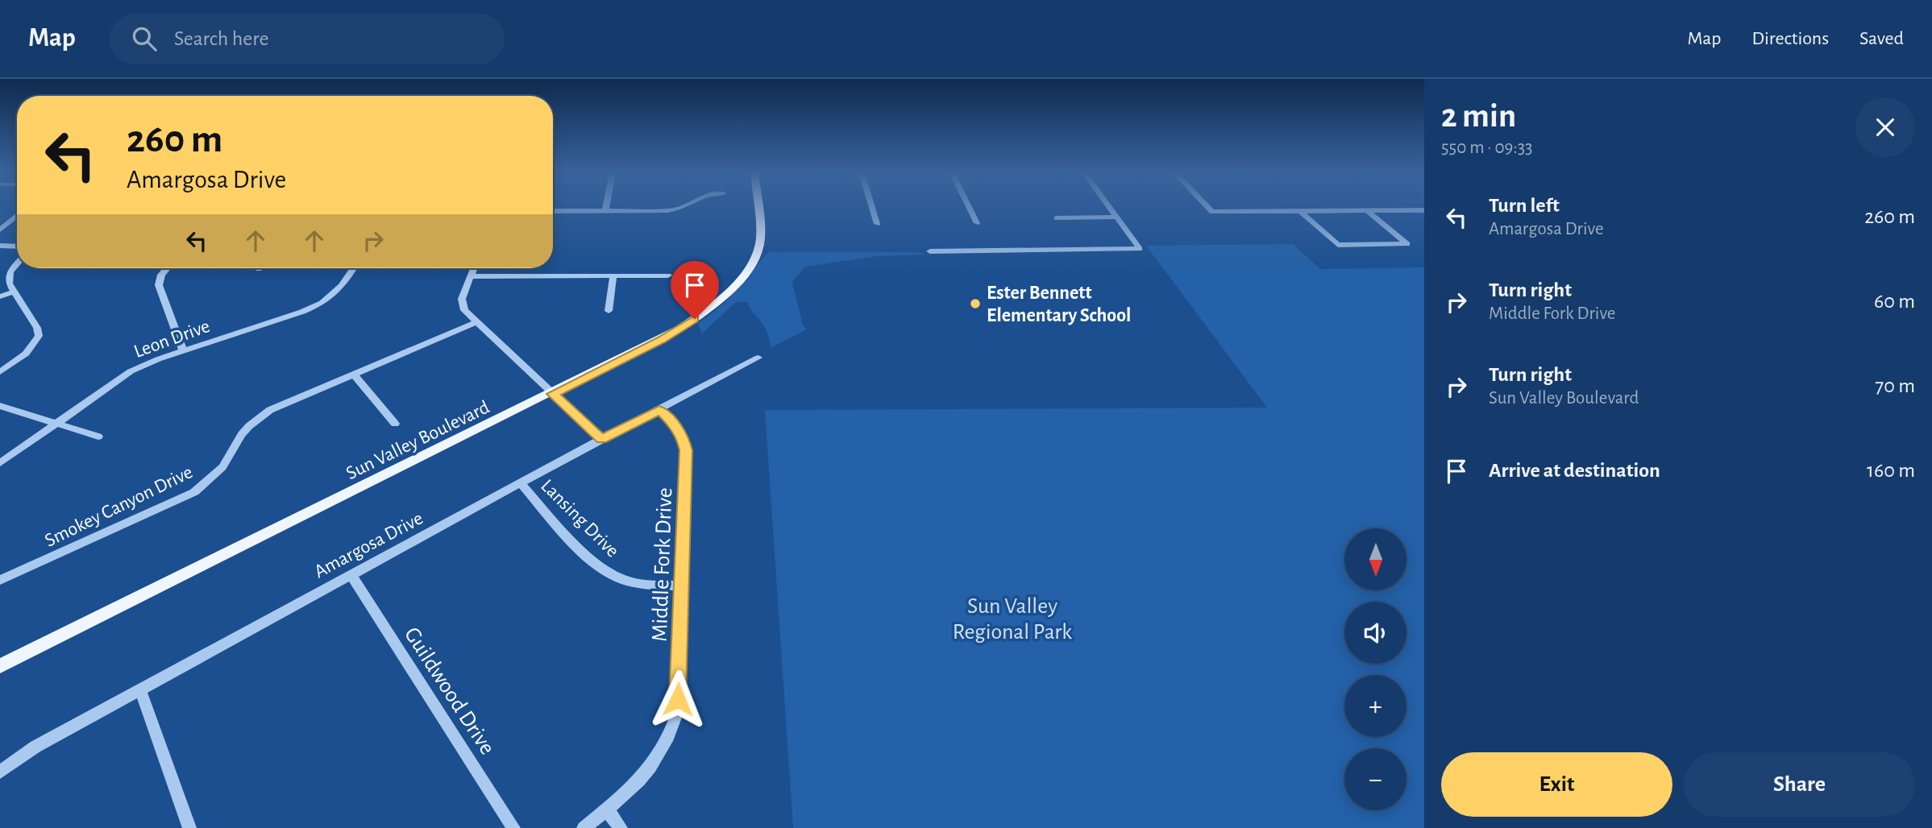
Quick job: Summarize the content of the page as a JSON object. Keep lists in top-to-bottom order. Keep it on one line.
{"streets":{"main road":["Sun Valley Boulevard"],"street":["Leon Drive","Smokey Canyon Drive","Lansing Drive","Amargosa Drive","Middle Fork Drive","Guildwood Drive"]},"crossings":[["Lansing Drive","Amargosa Drive"],["Lansing Drive","Middle Fork Drive"],["Amargosa Drive","Middle Fork Drive"],["Amargosa Drive","Guildwood Drive"]],"parks":["Sun Valley Regional Park"],"places":["Ester Bennett Elementary School"],"north":"bottom","page":{"header":"Map","search":"Search here","nav":["Map","Directions","Saved"],"heading":["2 min","550 m · 09:33"],"turn":["260 m","Amargosa Drive"],"list":[{"name":"Turn left","note":"Amargosa Drive","value":"260 m"},{"name":"Turn right","note":"Middle Fork Drive","value":"60 m"},{"name":"Turn right","note":"Sun Valley Boulevard","value":"70 m"},{"name":"Arrive at destination","value":"160 m"}],"map_buttons":["+","−"],"buttons":["Exit","Share"]}}
